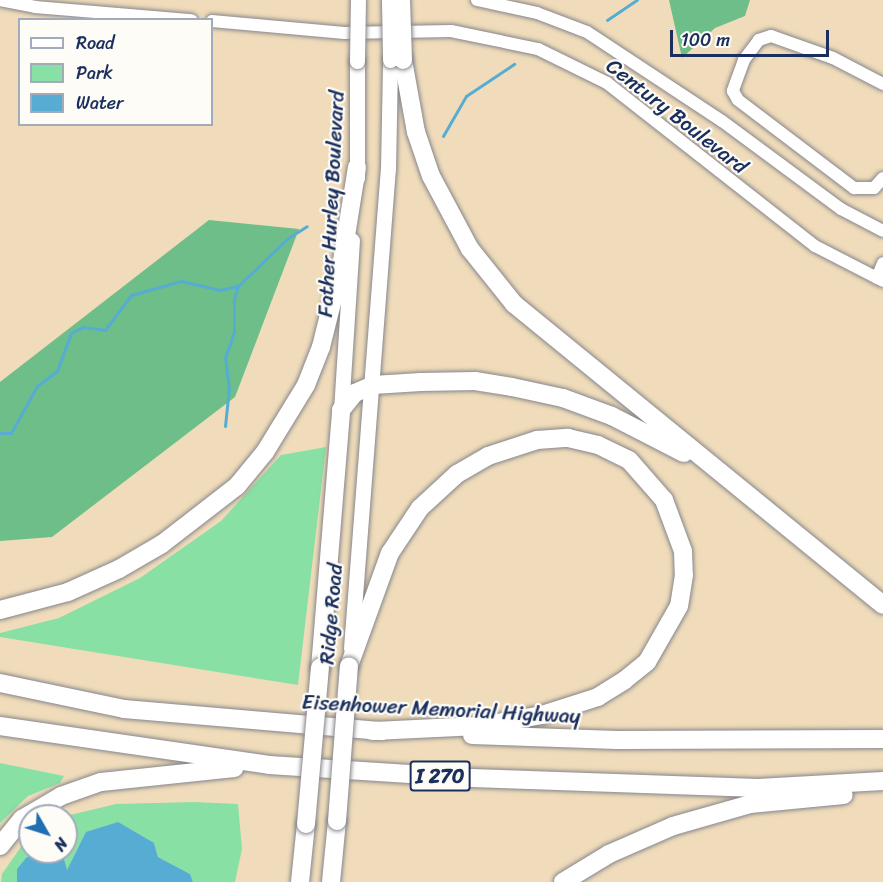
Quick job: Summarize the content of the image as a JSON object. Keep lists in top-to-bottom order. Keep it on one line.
{"streets":{"highway":["Ridge Road","Eisenhower Memorial Highway","I 270"],"main road":["Father Hurley Boulevard"],"street":["Century Boulevard"]},"crossings":[["Father Hurley Boulevard","Ridge Road"]],"legend":["Road","Park","Water"],"scale_bar":"100 m","north":"bottom right"}
